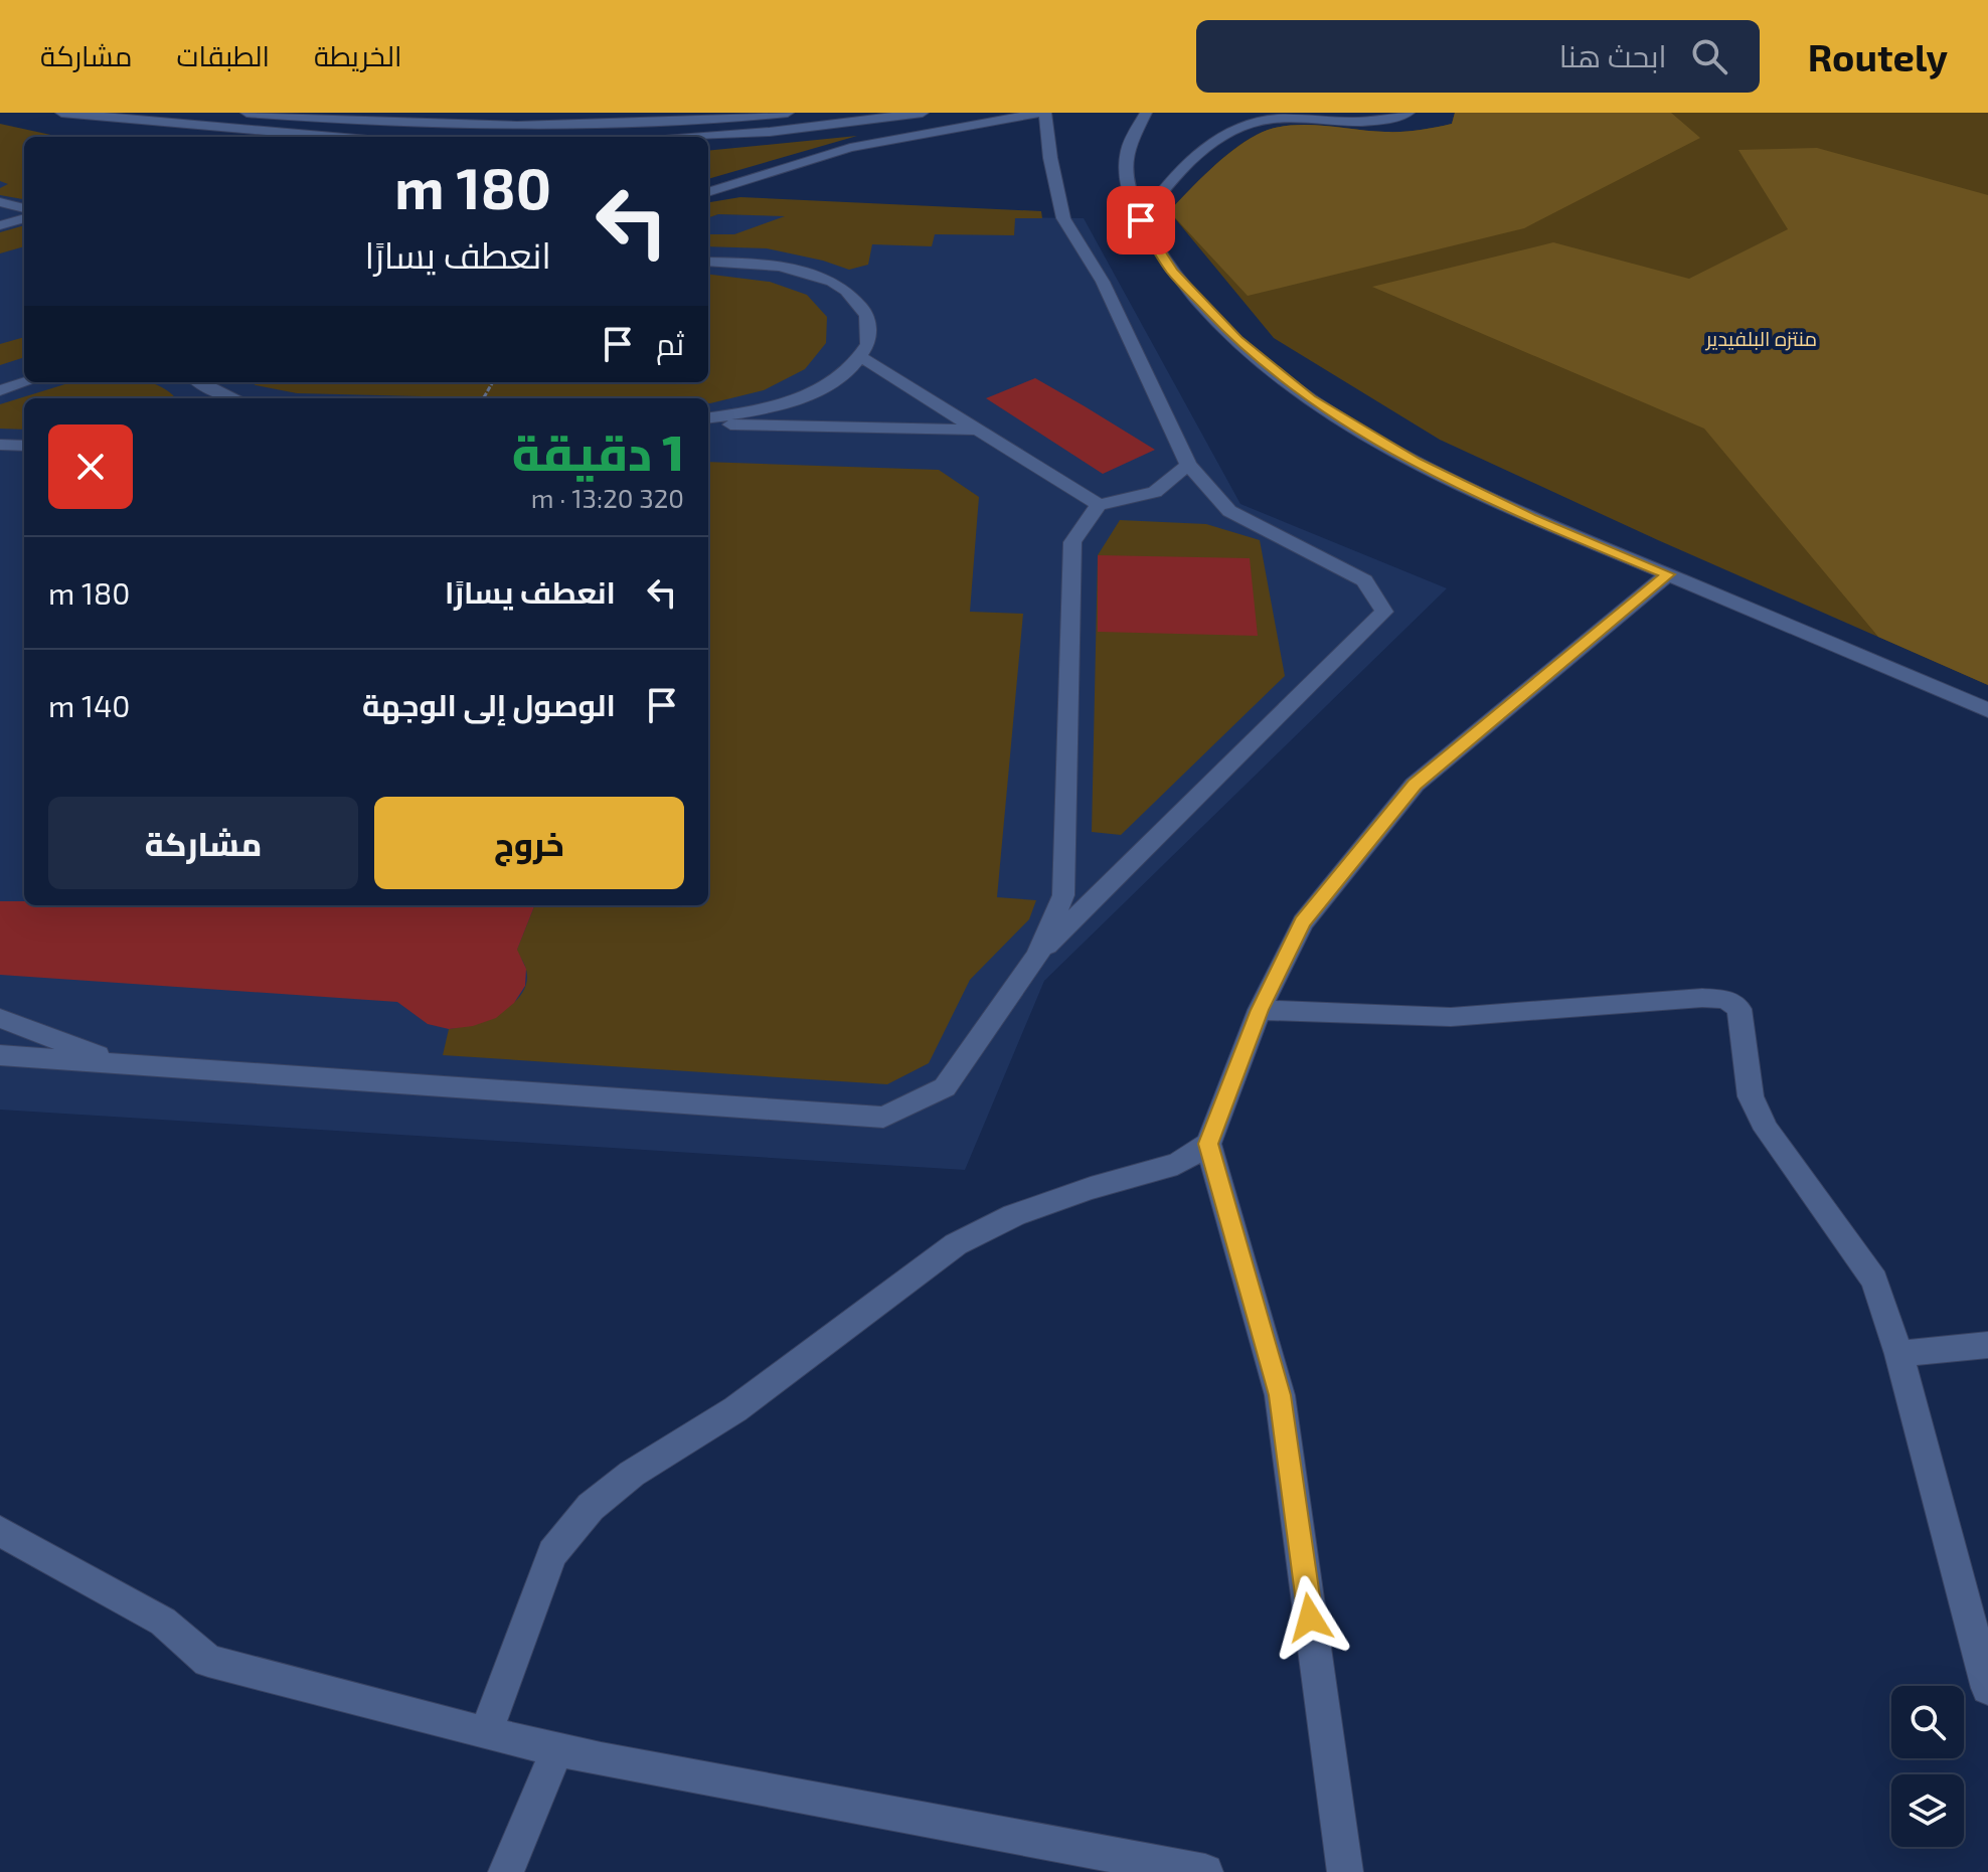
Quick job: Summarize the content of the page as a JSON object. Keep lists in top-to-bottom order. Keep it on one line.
{"parks":["منتزه البلفيدير"],"page":{"header":"Routely","search":"ابحث هنا","nav":["الخريطة","الطبقات","مشاركة"],"turn":["180 m","انعطف يسارًا"],"then":"ثم","heading":["1 دقيقة","320 m · 13:20"],"list":[{"name":"انعطف يسارًا","value":"180 m"},{"name":"الوصول إلى الوجهة","value":"140 m"}],"buttons":["خروج","مشاركة"]}}
